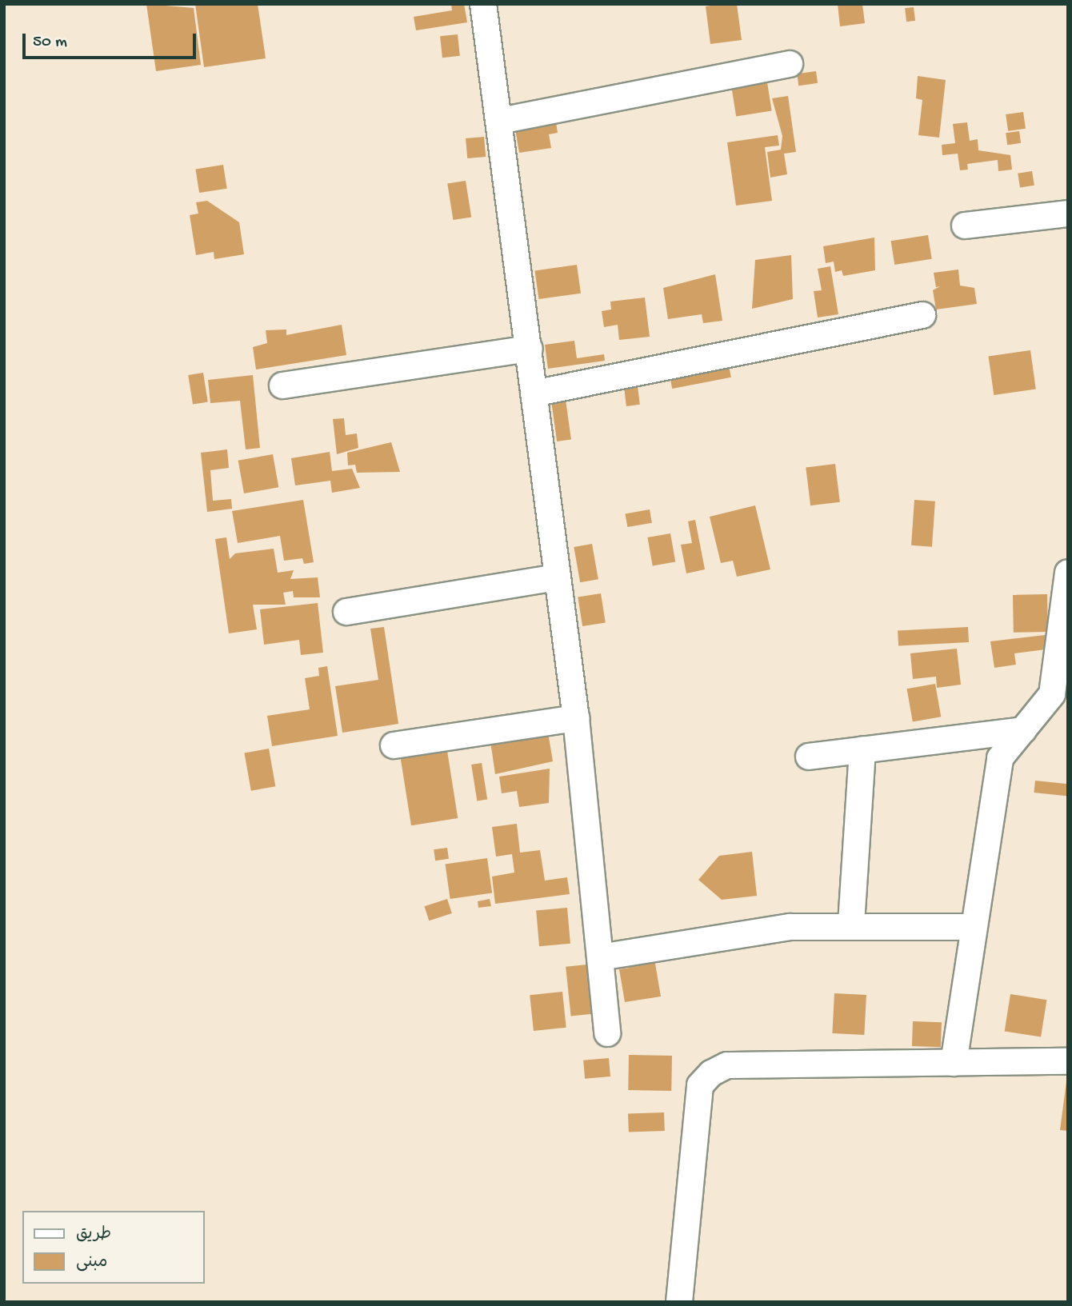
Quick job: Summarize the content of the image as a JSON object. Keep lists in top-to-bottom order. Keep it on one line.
{"legend":["طريق","مبنى"],"scale_bar":"50 m"}
